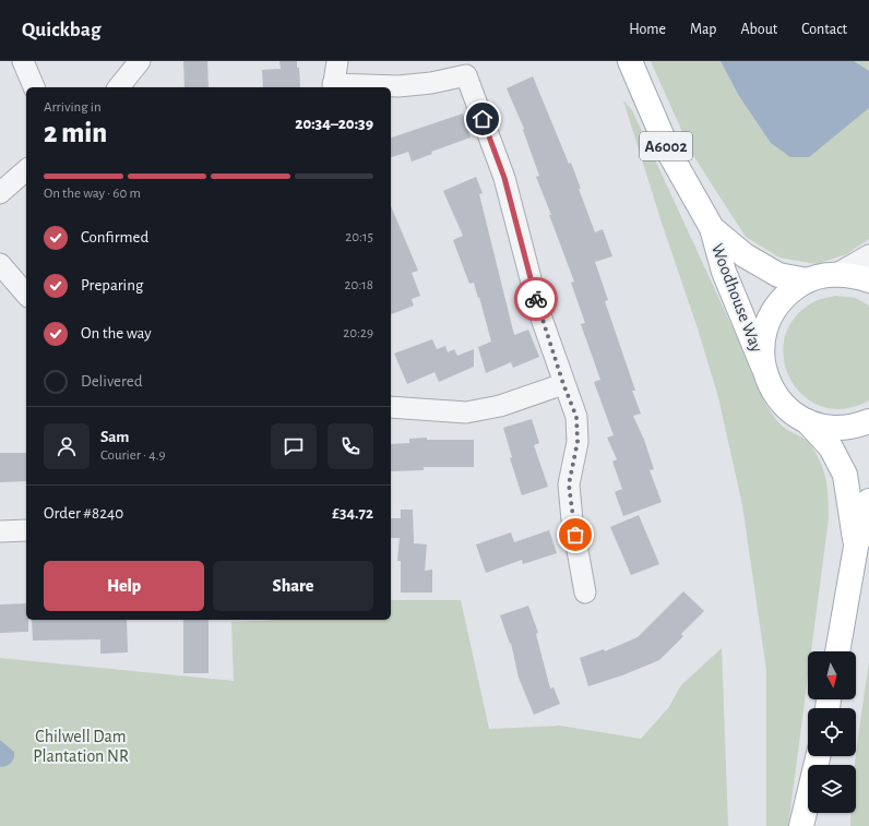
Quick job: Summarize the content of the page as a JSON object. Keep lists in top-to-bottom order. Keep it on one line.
{"streets":{"main road":["A6002","Woodhouse Way"]},"crossings":[["A6002","Woodhouse Way"]],"parks":["Chilwell Dam Plantation NR"],"north":"bottom","page":{"header":"Quickbag","nav":["Home","Map","About","Contact"],"heading":["2 min","Arriving in","20:34–20:39"],"panel":["Sam","Courier · 4.9","Order #8240","£34.72"],"bar":"On the way · 60 m","list":[["Confirmed","20:15"],["Preparing","20:18"],["On the way","20:29"],"Delivered"],"buttons":["Help","Share"]}}
